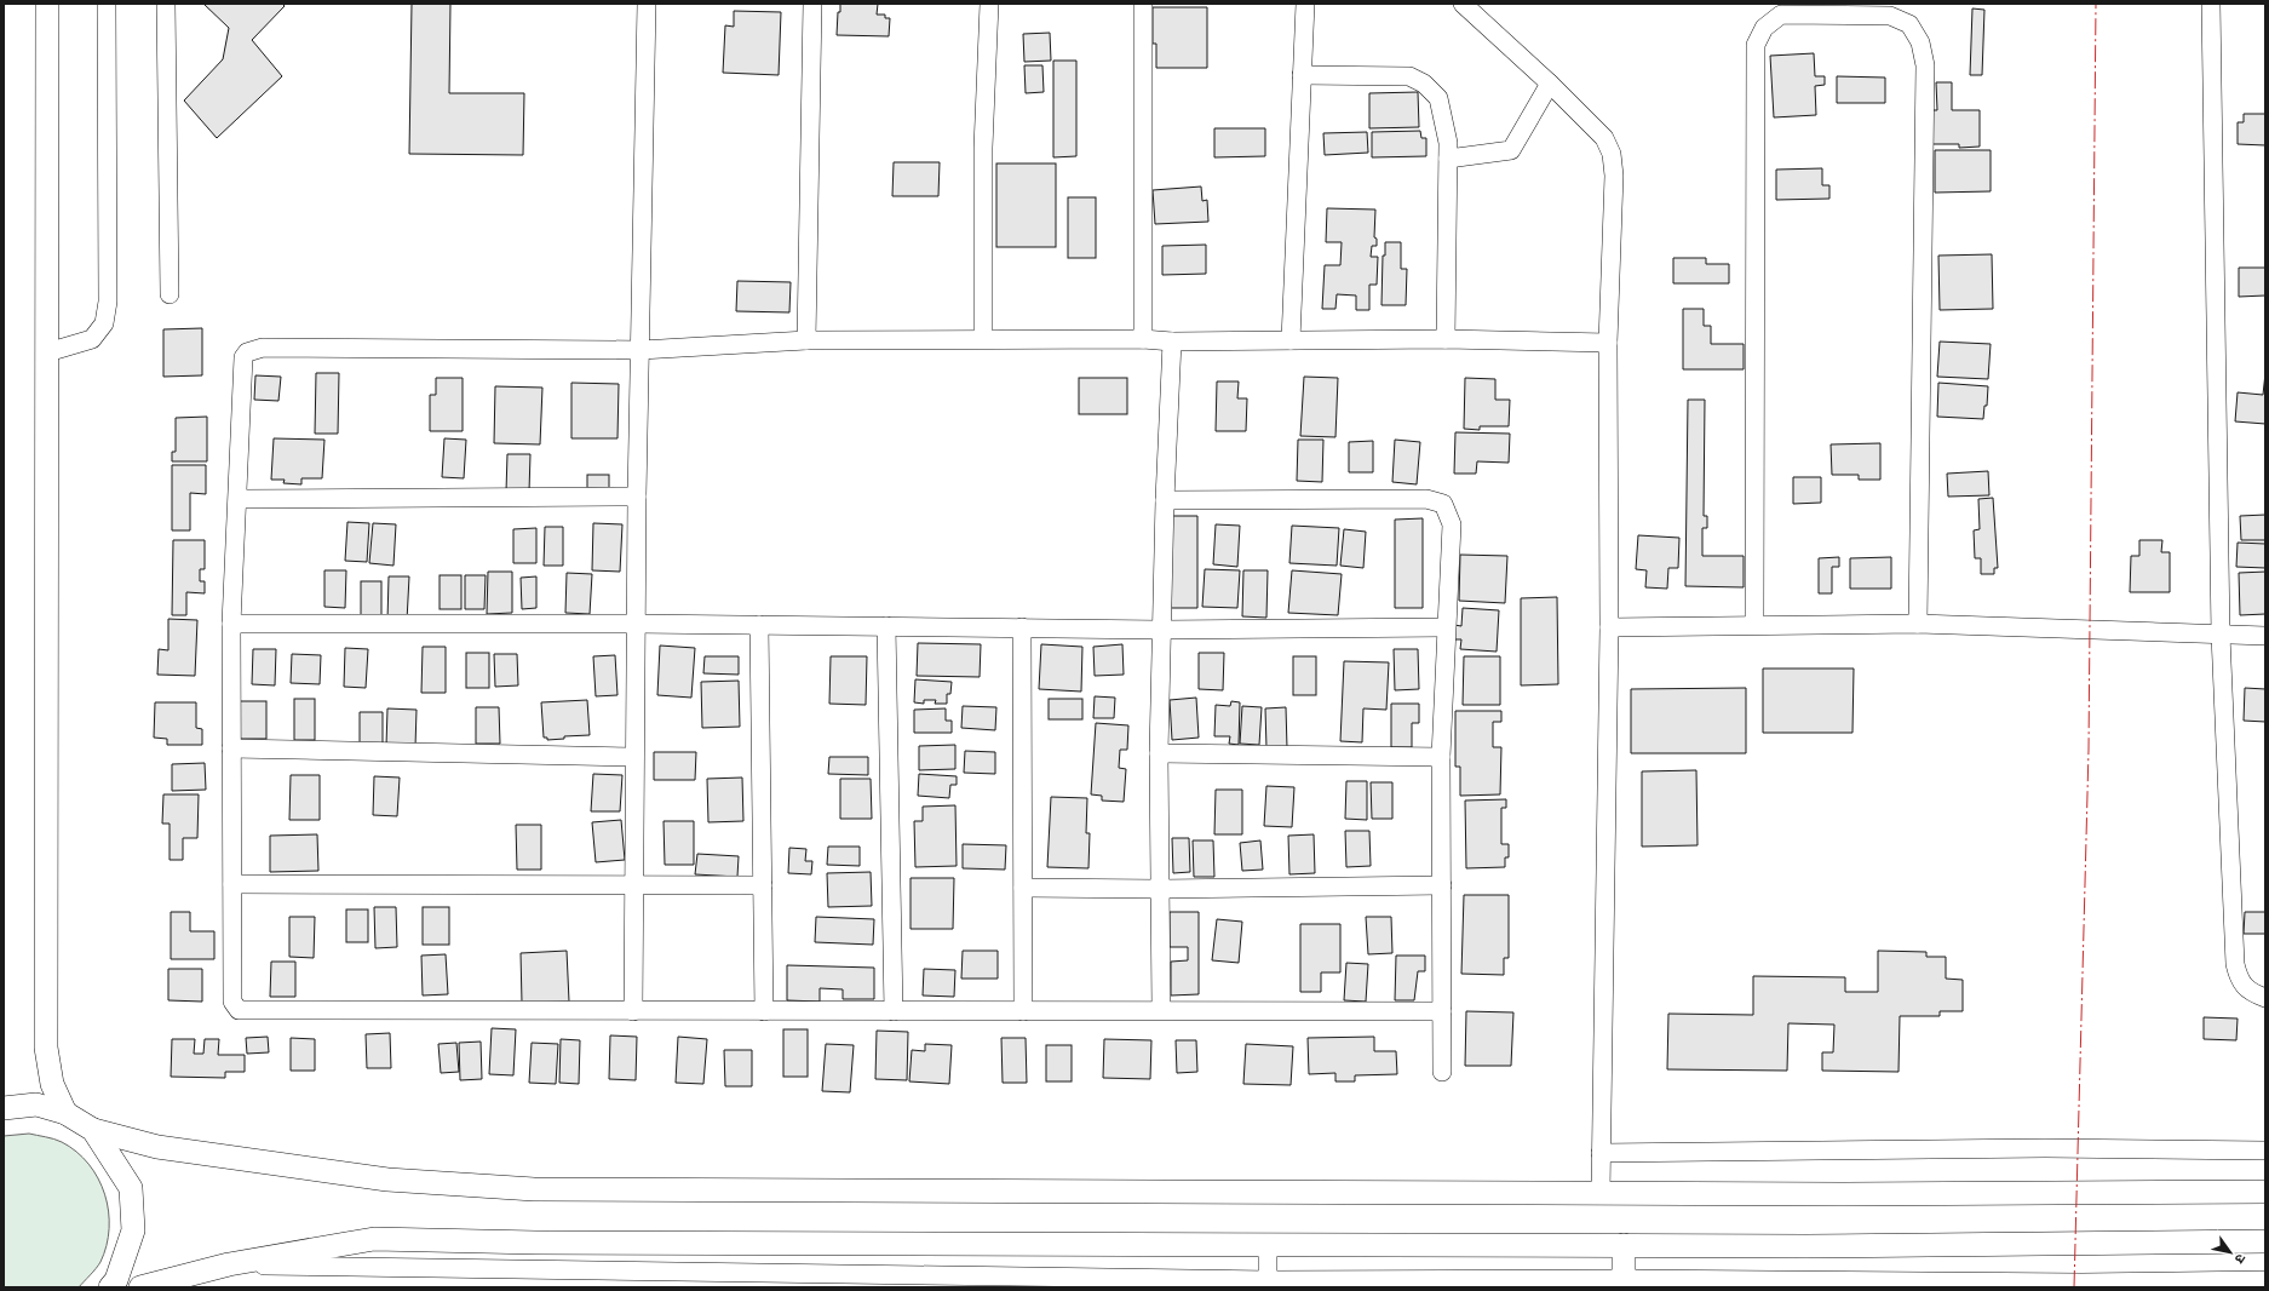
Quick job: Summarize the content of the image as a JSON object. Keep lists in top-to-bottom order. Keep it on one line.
{"north":"bottom right"}
